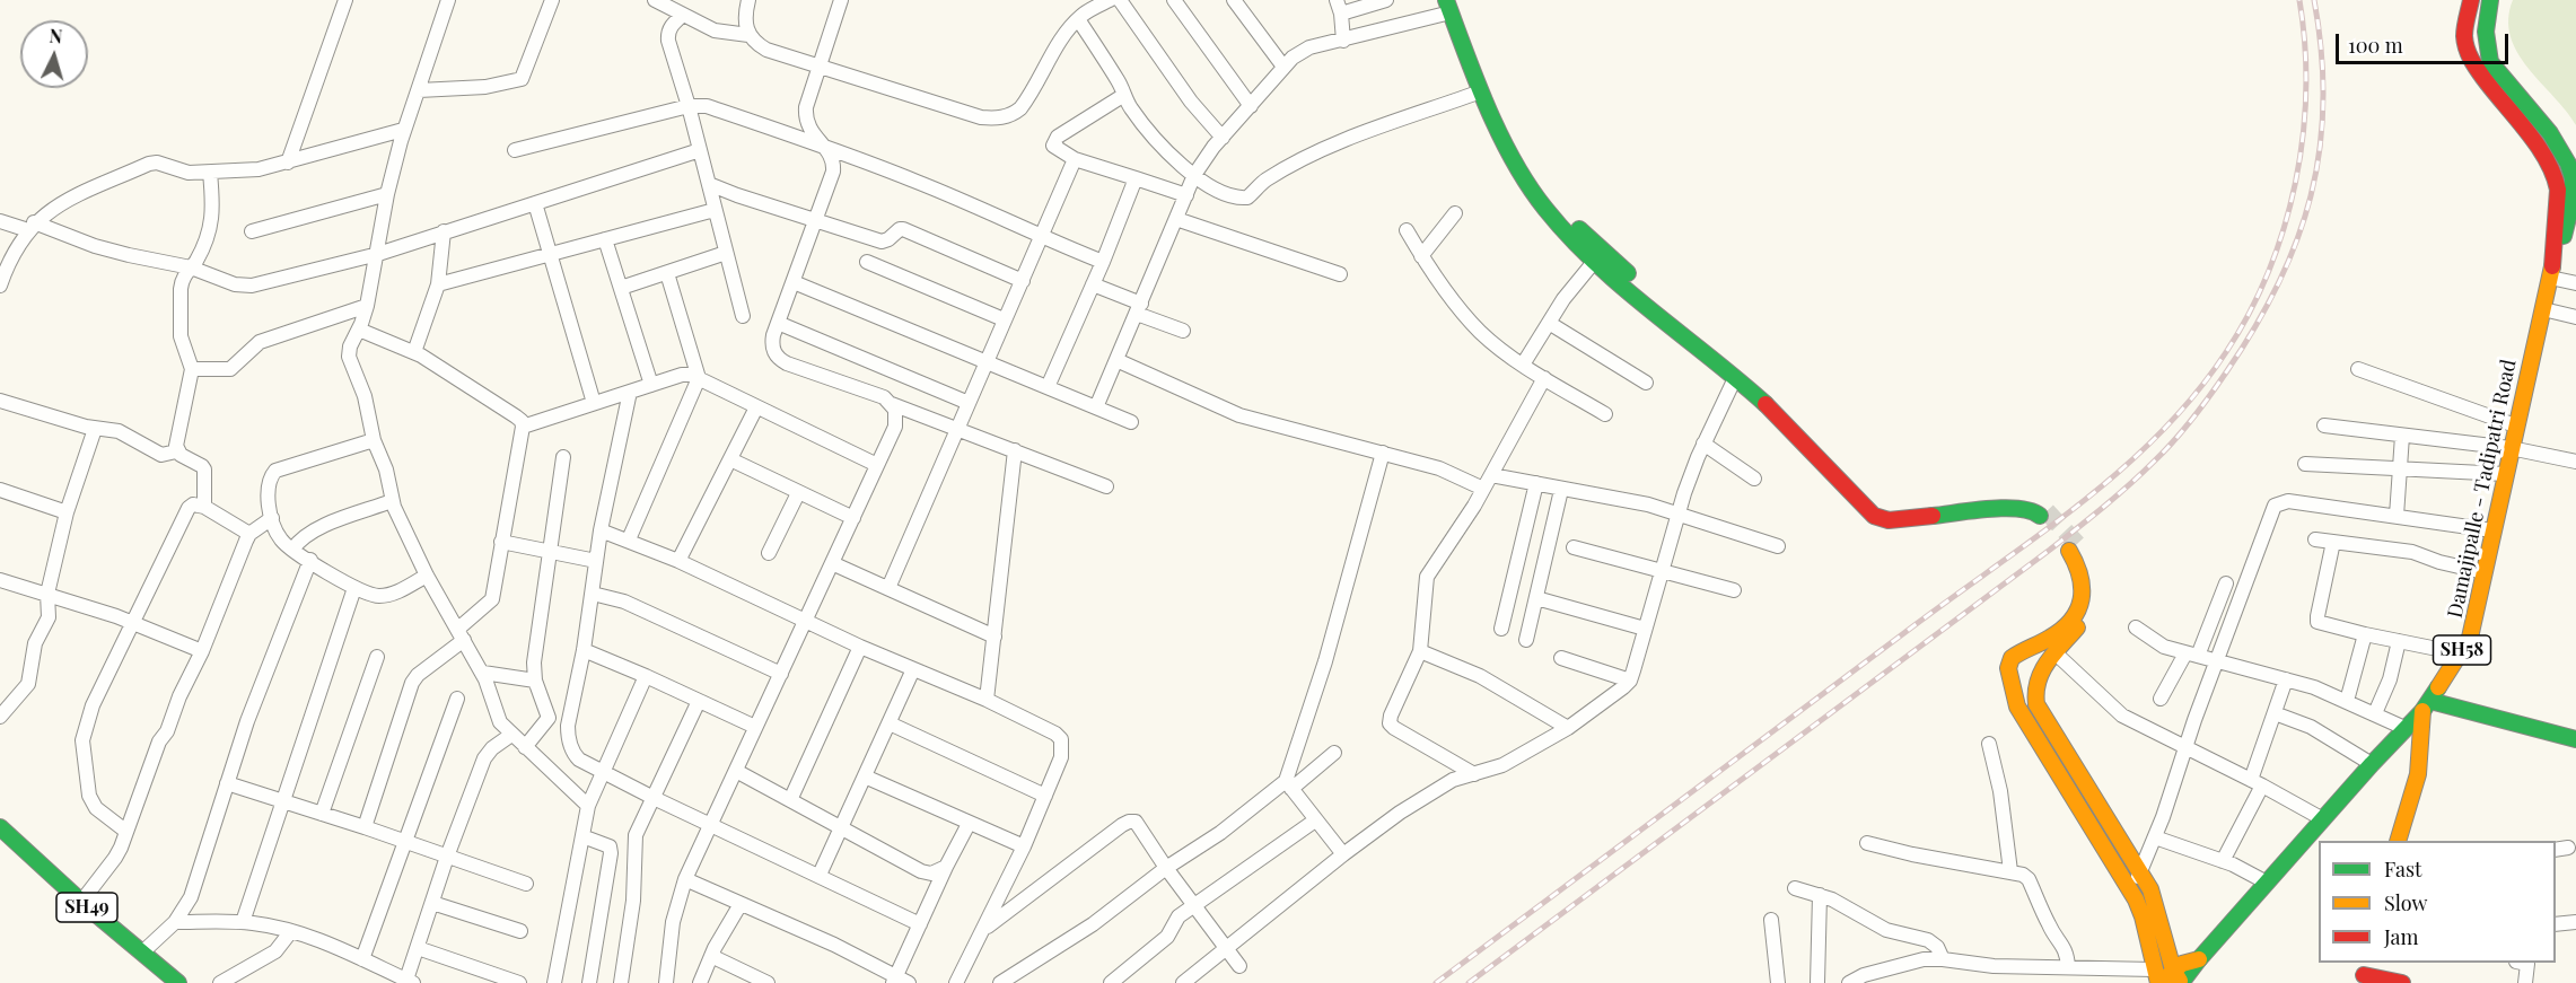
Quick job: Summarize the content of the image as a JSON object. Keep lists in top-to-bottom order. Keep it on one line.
{"streets":{"main road":["Damajipalle - Tadipatri Road","SH58","SH49"]},"legend":["Fast","Slow","Jam"],"scale_bar":"100 m","north":"top"}
